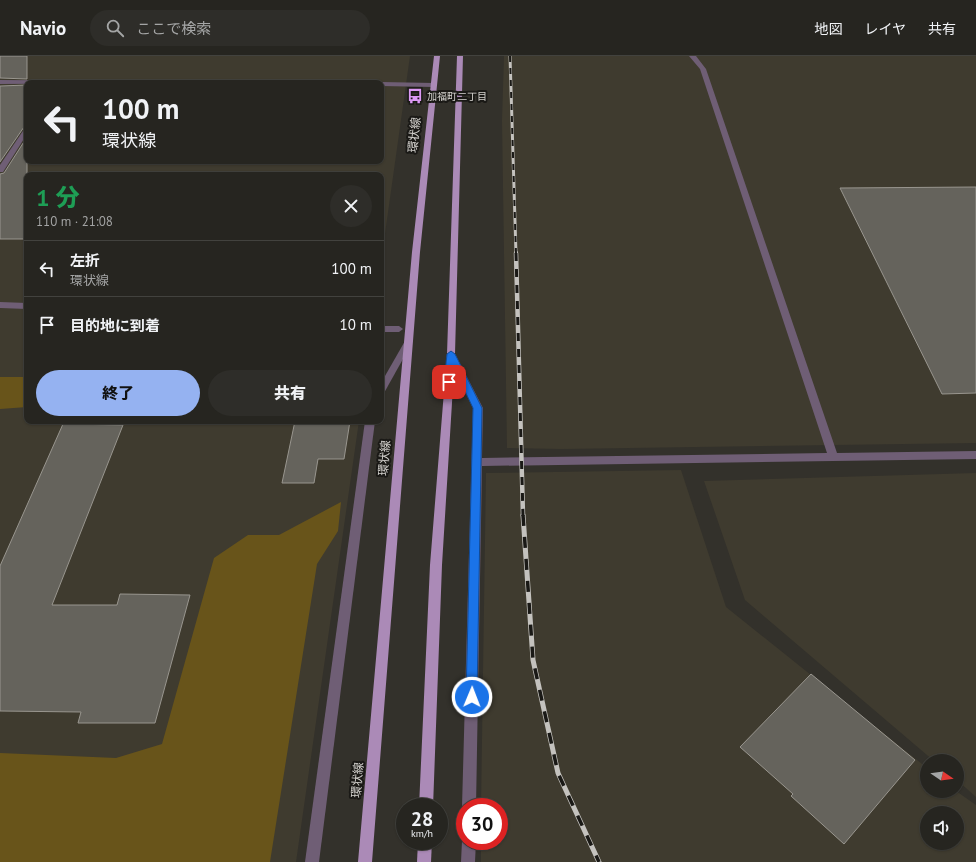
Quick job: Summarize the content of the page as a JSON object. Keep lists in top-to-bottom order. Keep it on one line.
{"streets":{"main road":["環状線"]},"places":{"bus stop":["加福町二丁目"]},"north":"right","page":{"header":"Navio","search":"ここで検索","nav":["地図","レイヤ","共有"],"turn":["100 m","環状線"],"heading":["1 分","110 m · 21:08"],"list":[{"name":"左折","note":"環状線","value":"100 m"},{"name":"目的地に到着","value":"10 m"}],"buttons":["終了","共有"],"speed":"28 km/h","limit":"30"}}
